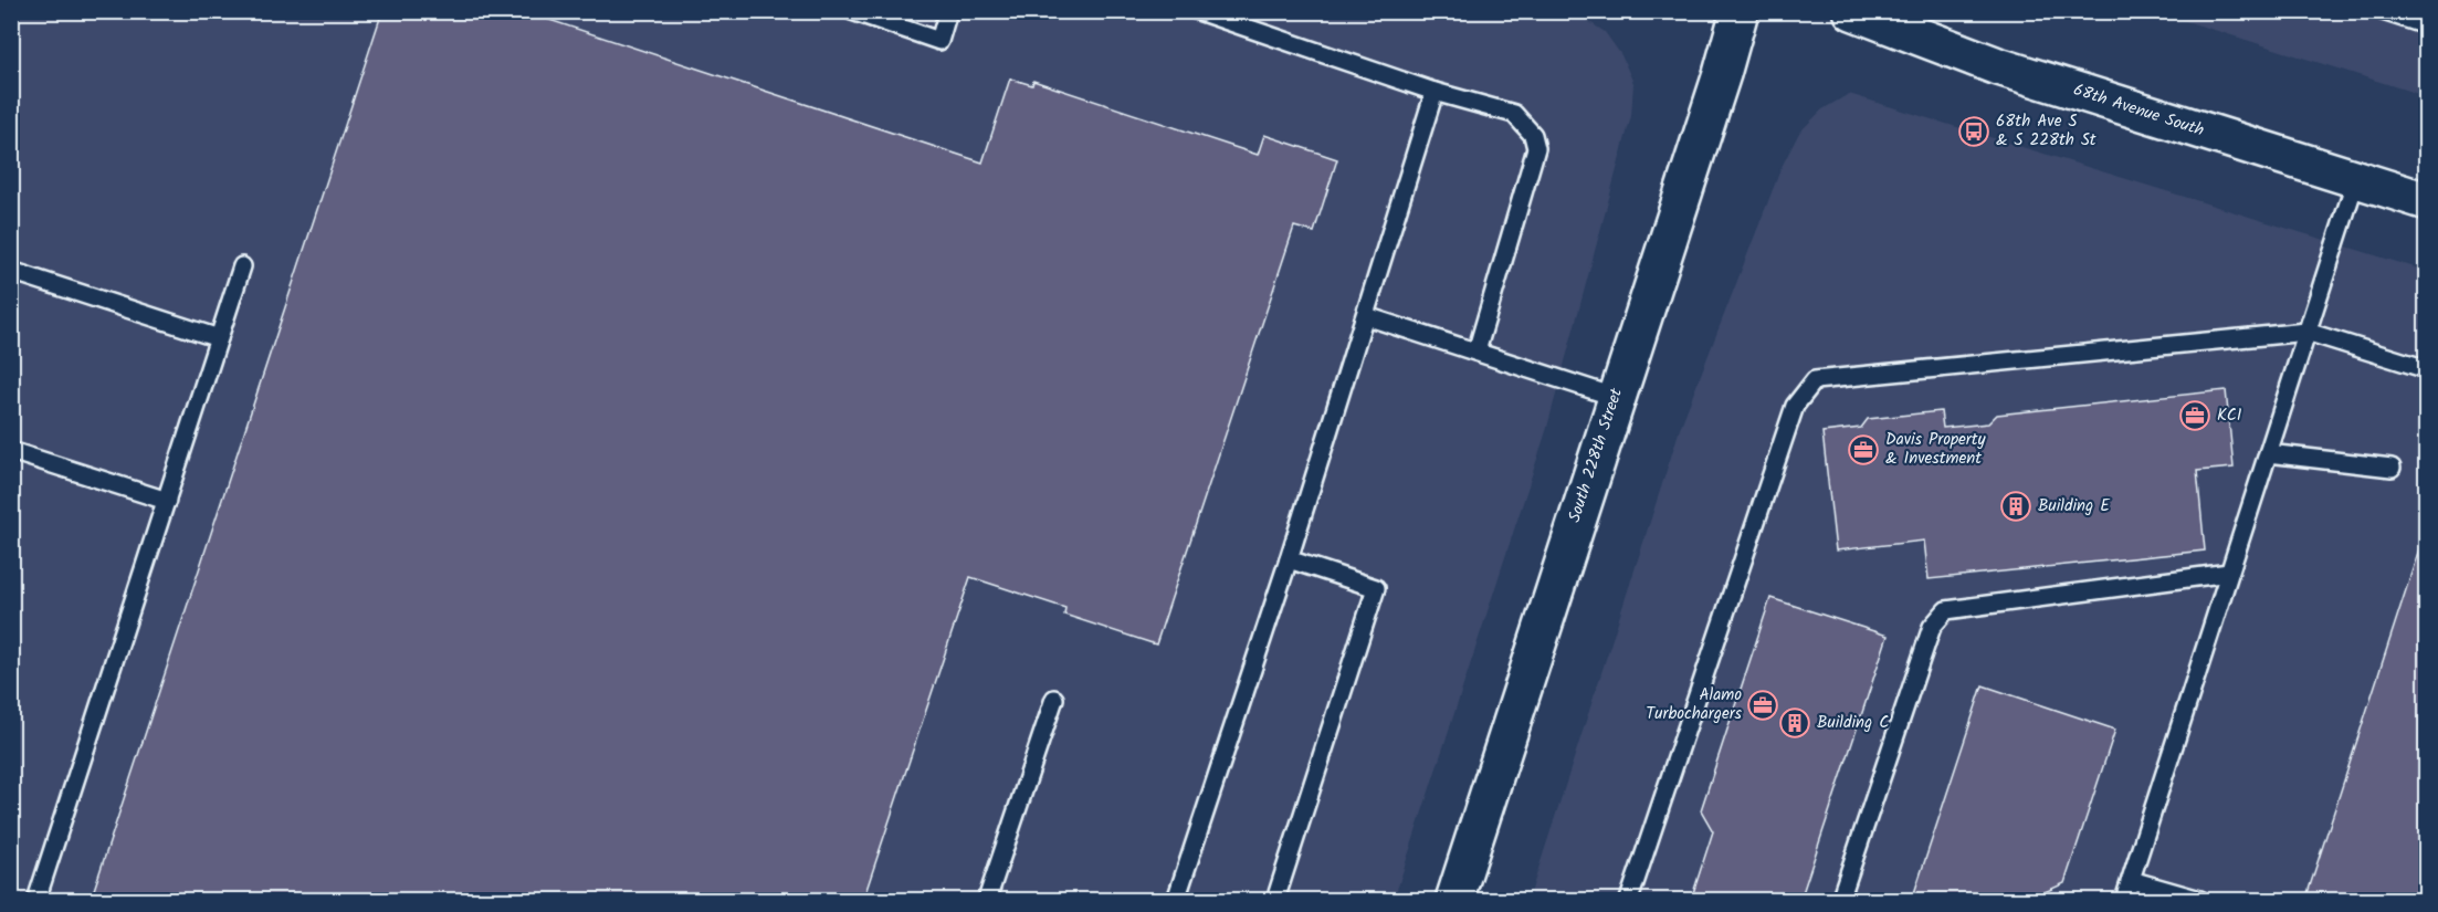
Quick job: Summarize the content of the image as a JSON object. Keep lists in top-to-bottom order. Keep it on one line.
{"streets":{"main road":["68th Avenue South","South 228th Street"]},"places":{"bus stop":["68th Ave S & S 228th St"],"office":["KCI","Davis Property & Investment","Alamo Turbochargers"],"building":["Building E","Building C"]}}
